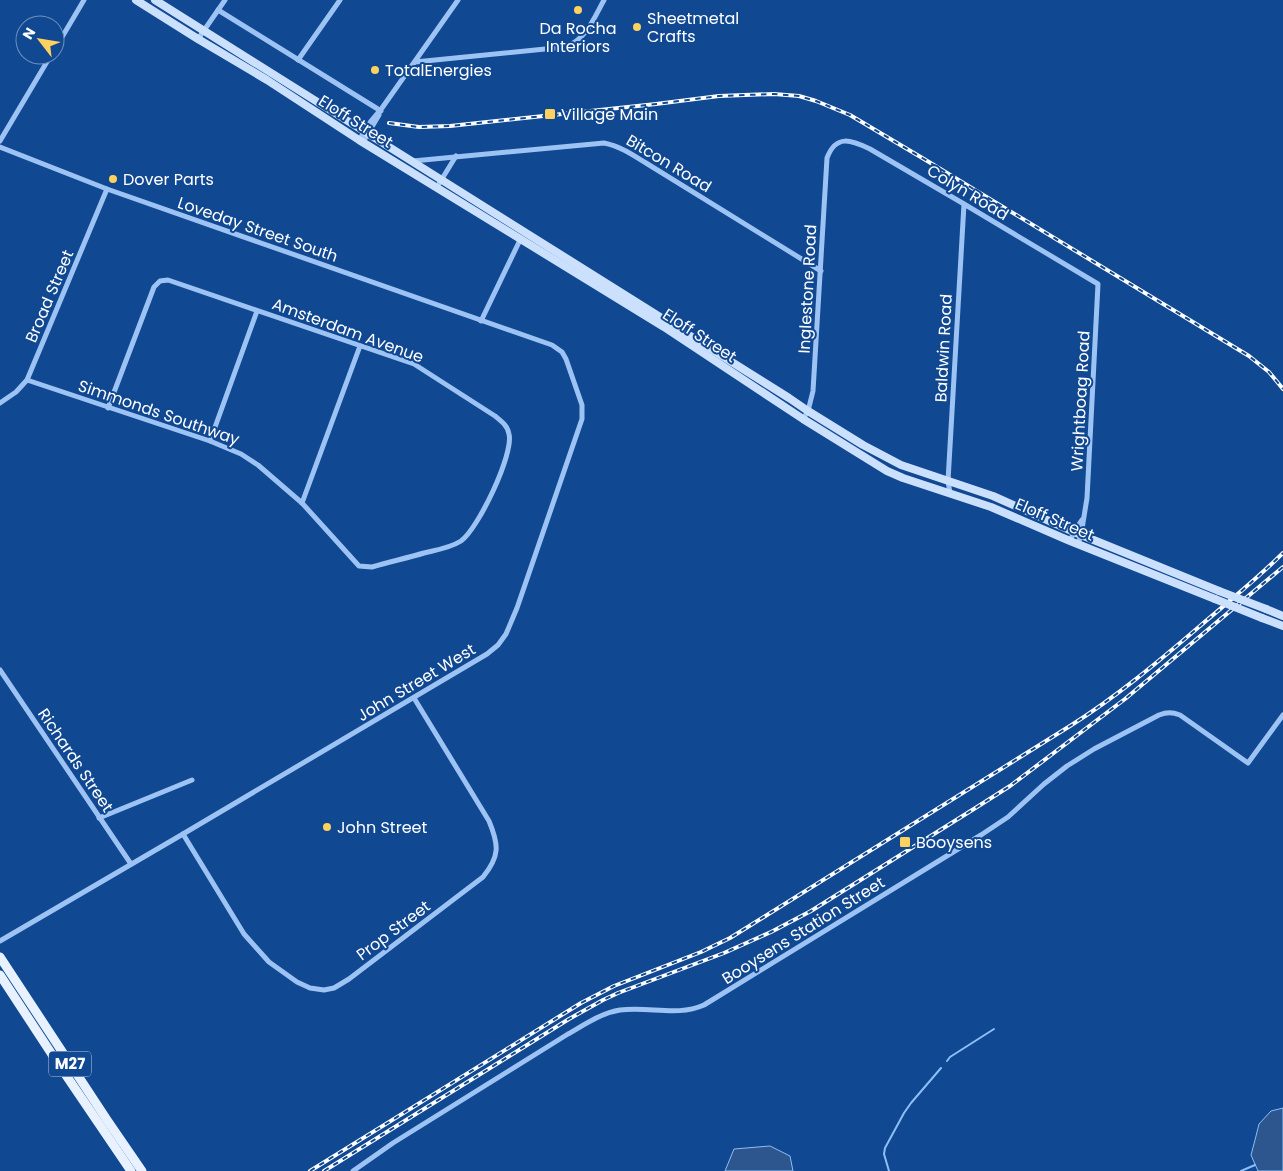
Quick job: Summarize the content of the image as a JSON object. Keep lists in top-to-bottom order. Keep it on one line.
{"streets":{"main road":["M27"],"street":["Eloff Street","Bitcon Road","Colyn Road","Loveday Street South","Inglestone Road","Broad Street","Amsterdam Avenue","Baldwin Road","Wrightboag Road","Simmonds Southway","John Street West","Richards Street","Prop Street","Booysens Station Street"]},"crossings":[["Eloff Street","Bitcon Road"],["Eloff Street","Inglestone Road"],["Eloff Street","Baldwin Road"],["Eloff Street","Wrightboag Road"],["Bitcon Road","Inglestone Road"],["Colyn Road","Inglestone Road"],["Colyn Road","Baldwin Road"],["Colyn Road","Wrightboag Road"],["Loveday Street South","Broad Street"],["Loveday Street South","John Street West"],["Broad Street","Simmonds Southway"],["Amsterdam Avenue","Simmonds Southway"],["John Street West","Richards Street"],["John Street West","Prop Street"]],"places":{"other":["Da Rocha Interiors","Sheetmetal Crafts","TotalEnergies","Dover Parts","John Street"],"transit":["Village Main","Booysens"]},"north":"top left"}
